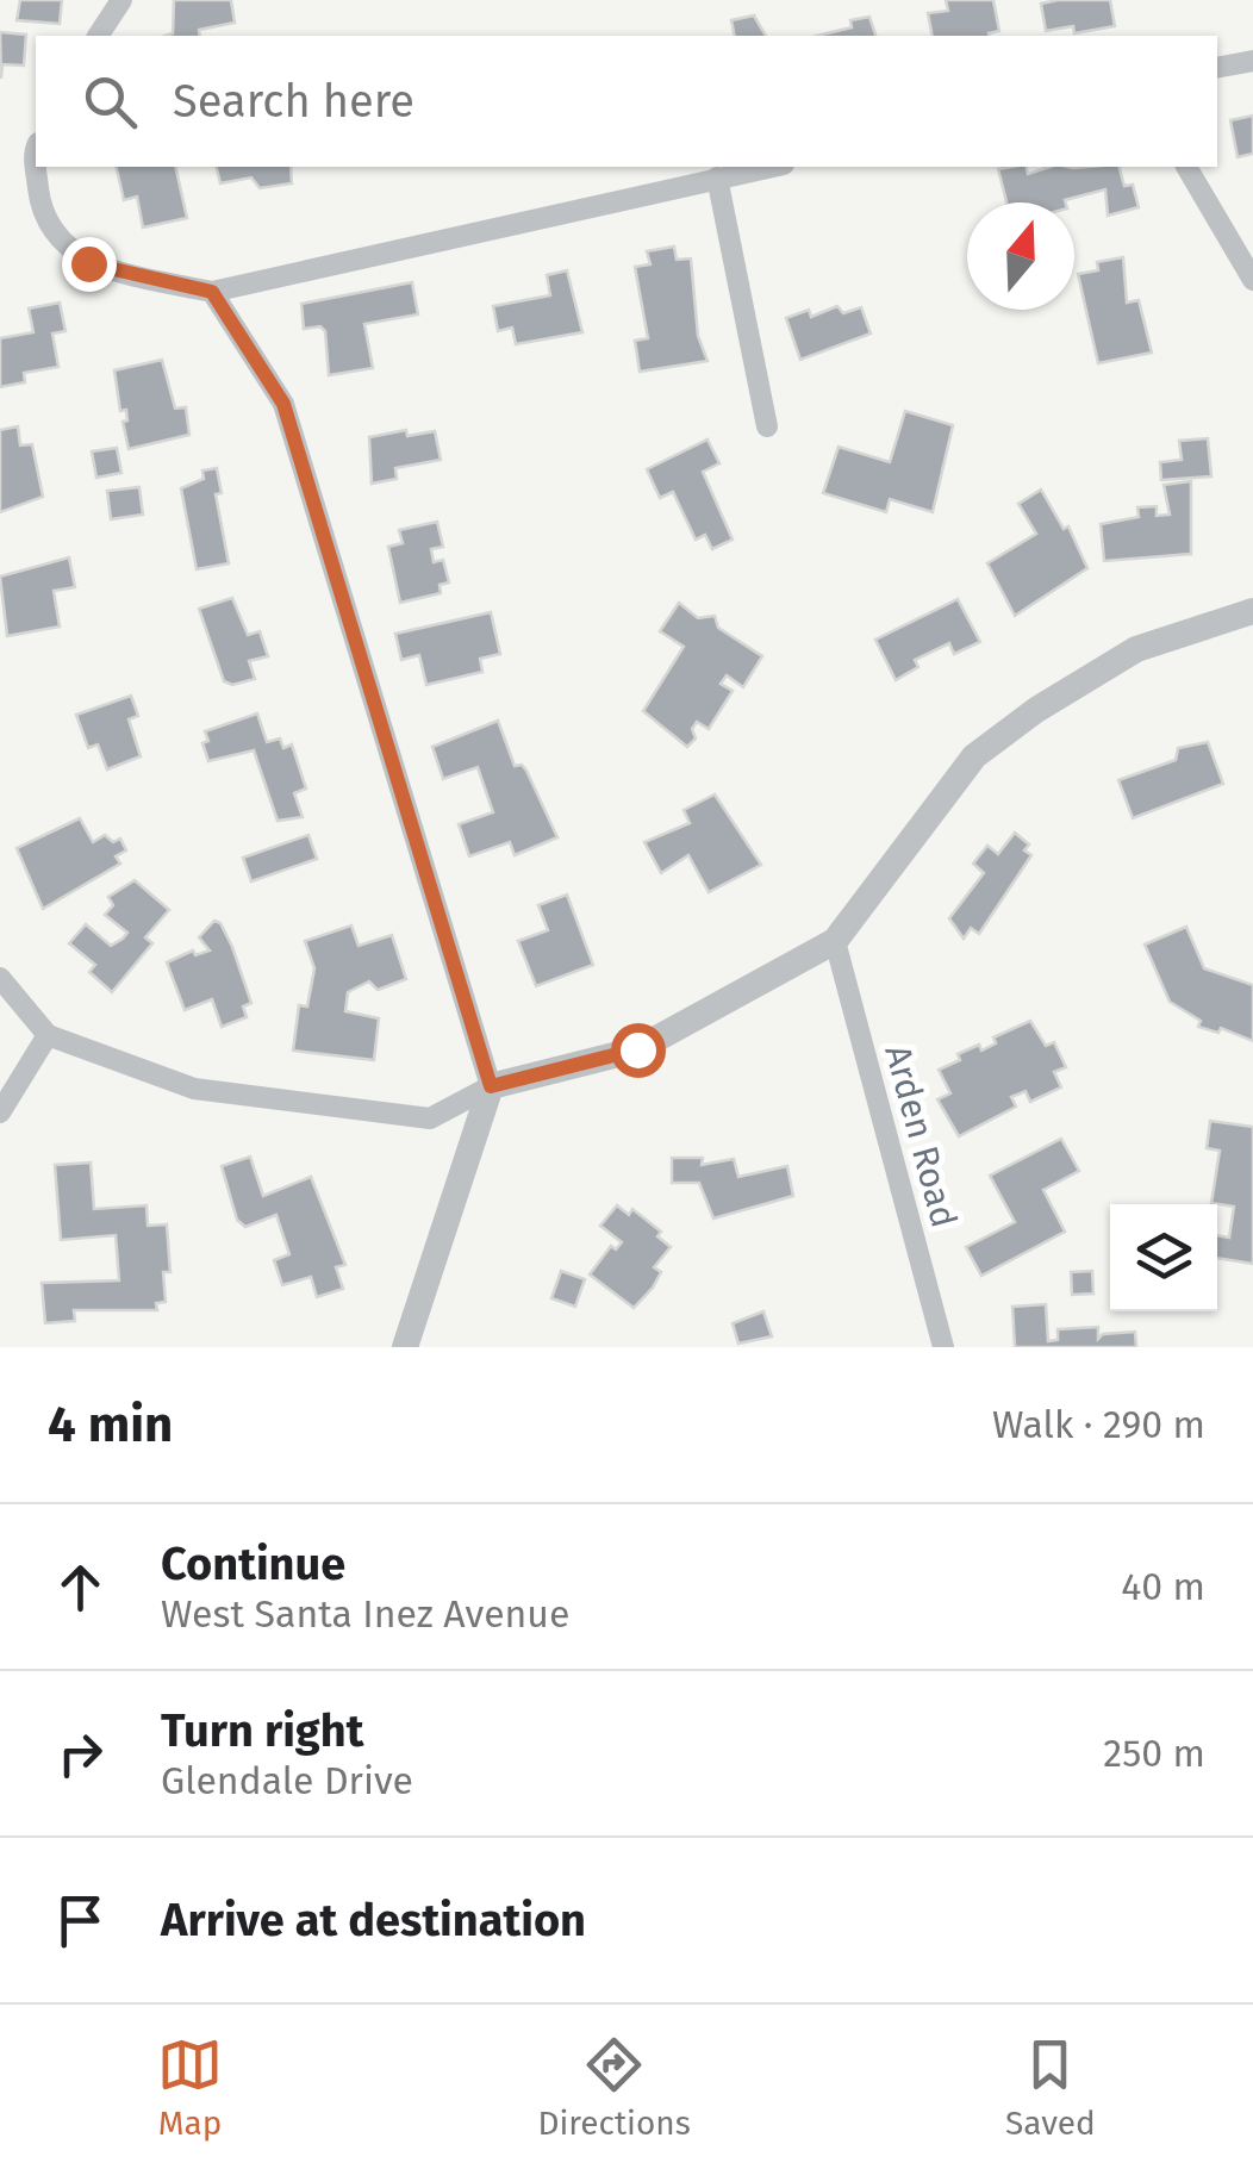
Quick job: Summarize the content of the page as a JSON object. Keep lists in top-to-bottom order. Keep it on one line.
{"streets":{"street":["Arden Road"]},"north":"top","page":{"search":"Search here","heading":["4 min","Walk · 290 m"],"list":[["Continue","West Santa Inez Avenue","40 m"],["Turn right","Glendale Drive","250 m"],"Arrive at destination"],"nav":["Map","Directions","Saved"]}}
